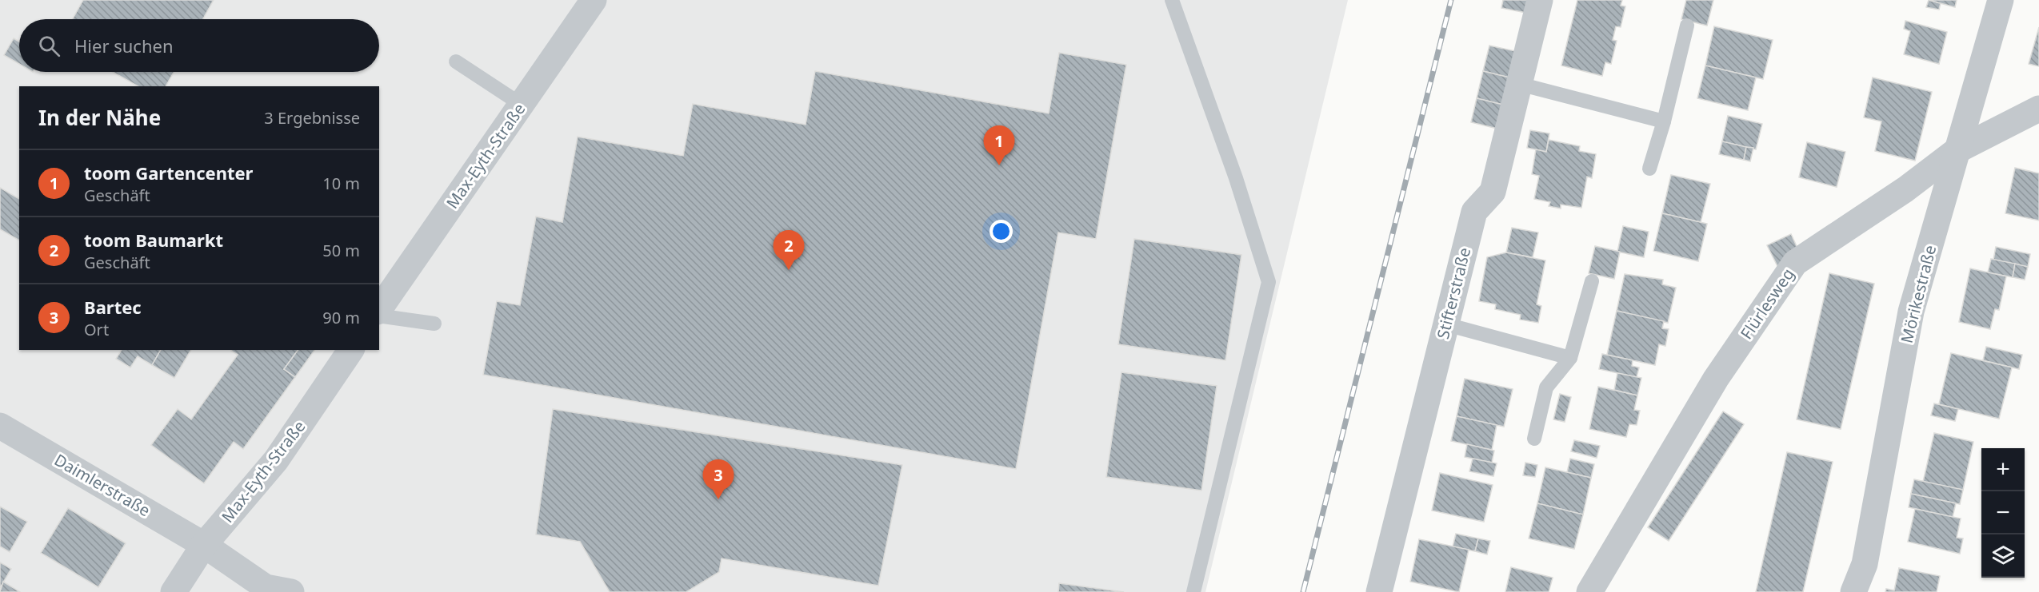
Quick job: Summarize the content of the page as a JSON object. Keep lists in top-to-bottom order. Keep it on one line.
{"streets":{"street":["Max-Eyth-Straße","Stifterstraße","Mörikestraße","Flürlesweg","Daimlerstraße"]},"crossings":[["Max-Eyth-Straße","Daimlerstraße"],["Mörikestraße","Flürlesweg"]],"page":{"search":"Hier suchen","heading":["In der Nähe","3 Ergebnisse"],"pins":["1","2","3"],"list":[{"mark":"1","name":"toom Gartencenter","note":"Geschäft","value":"10 m"},{"mark":"2","name":"toom Baumarkt","note":"Geschäft","value":"50 m"},{"mark":"3","name":"Bartec","note":"Ort","value":"90 m"}],"map_buttons":["+","−"]}}
